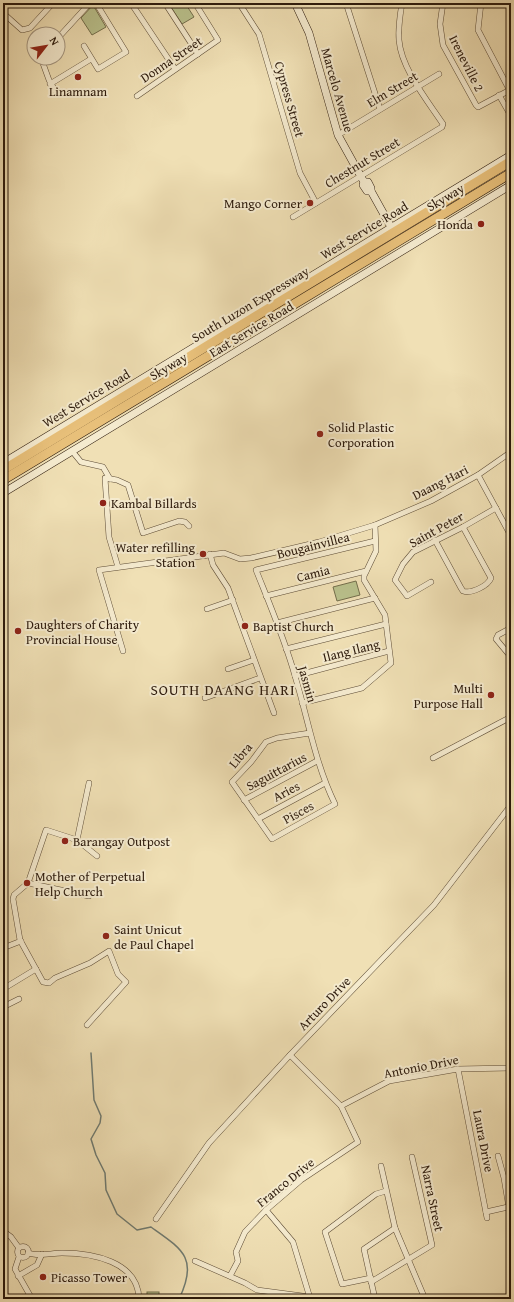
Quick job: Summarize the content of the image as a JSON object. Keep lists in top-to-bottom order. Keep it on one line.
{"streets":{"highway":["Skyway","South Luzon Expressway"],"main road":["Marcelo Avenue","West Service Road","East Service Road"],"street":["Donna Street","Ireneville 2","Elm Street","Cypress Street","Chestnut Street","Daang Hari","Saint Peter","Bougainvillea","Camia","Ilang Ilang","Jasmin","Libra","Saguittarius","Aries","Pisces","Arturo Drive","Antonio Drive","Laura Drive","Franco Drive","Narra Street"]},"crossings":[["Elm Street","Marcelo Avenue"],["Elm Street","Chestnut Street"],["Marcelo Avenue","Chestnut Street"],["Marcelo Avenue","West Service Road"],["Cypress Street","Chestnut Street"],["Bougainvillea","Jasmin"],["Camia","Jasmin"],["Ilang Ilang","Jasmin"],["Jasmin","Libra"],["Jasmin","Saguittarius"],["Jasmin","Aries"],["Jasmin","Pisces"],["Libra","Saguittarius"],["Libra","Aries"],["Libra","Pisces"],["Arturo Drive","Franco Drive"],["Antonio Drive","Laura Drive"],["Antonio Drive","Franco Drive"]],"districts":["SOUTH DAANG HARI"],"places":["Linamnam","Mango Corner","Honda","Solid Plastic Corporation","Kambal Billards","Water refilling Station","Baptist Church","Daughters of Charity Provincial House","Multi Purpose Hall","Barangay Outpost","Mother of Perpetual Help Church","Saint Unicut de Paul Chapel","Picasso Tower"],"north":"top right"}
